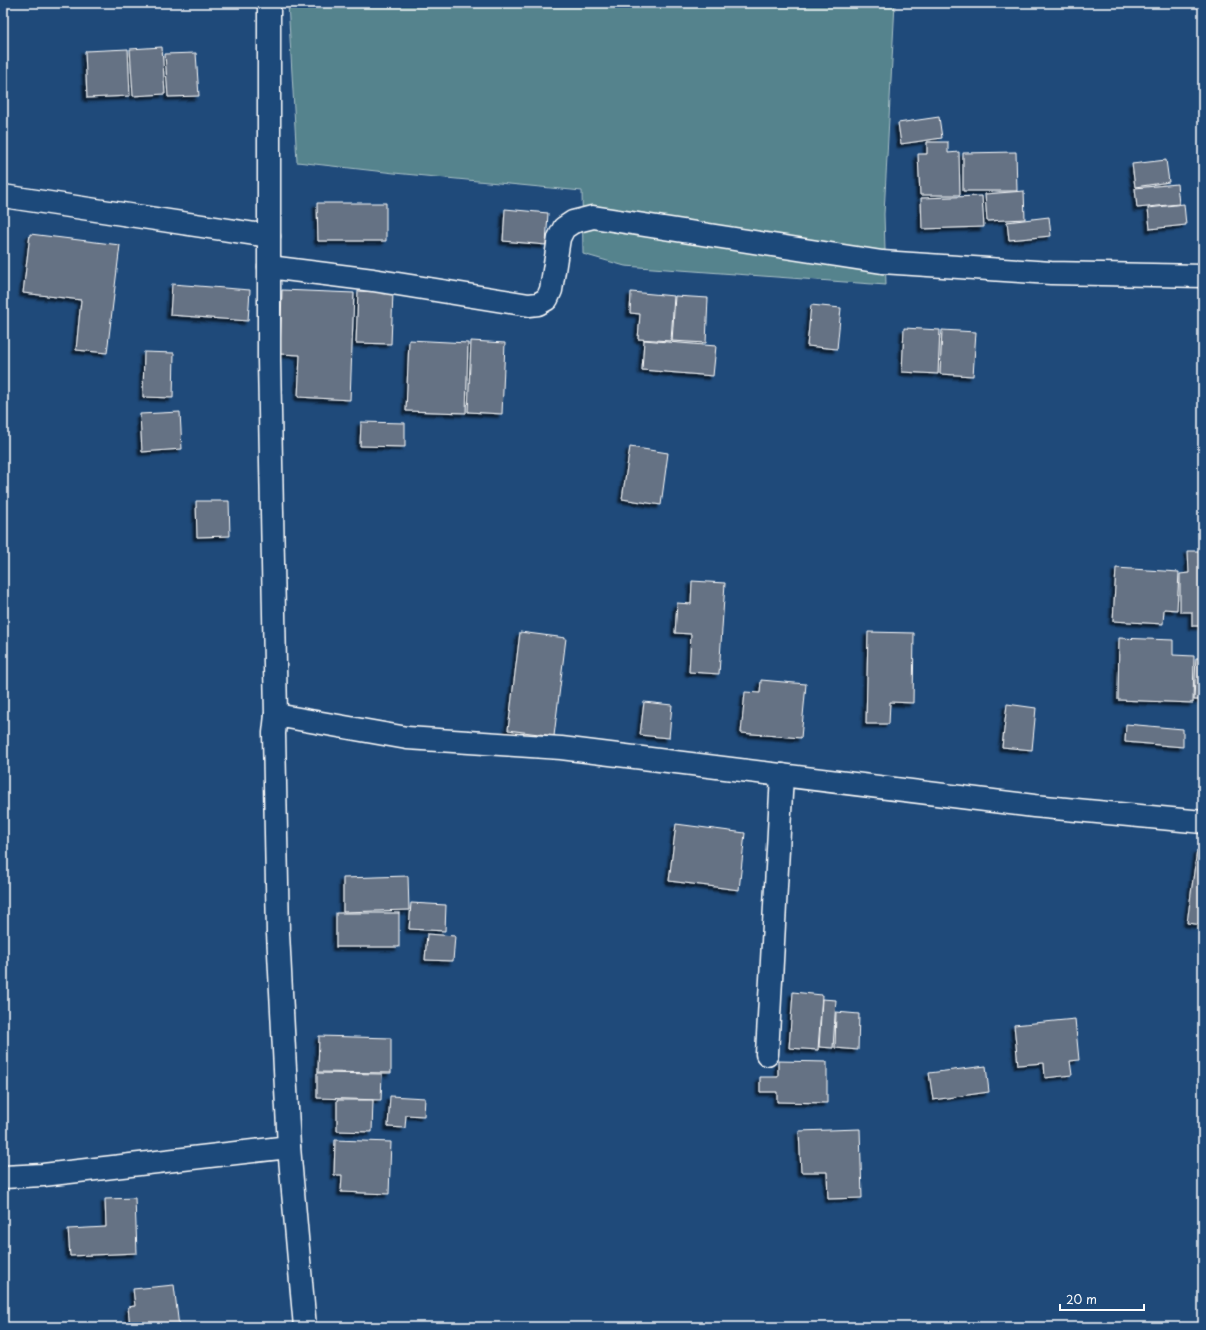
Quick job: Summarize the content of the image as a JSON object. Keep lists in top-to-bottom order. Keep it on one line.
{"scale_bar":"20 m"}
